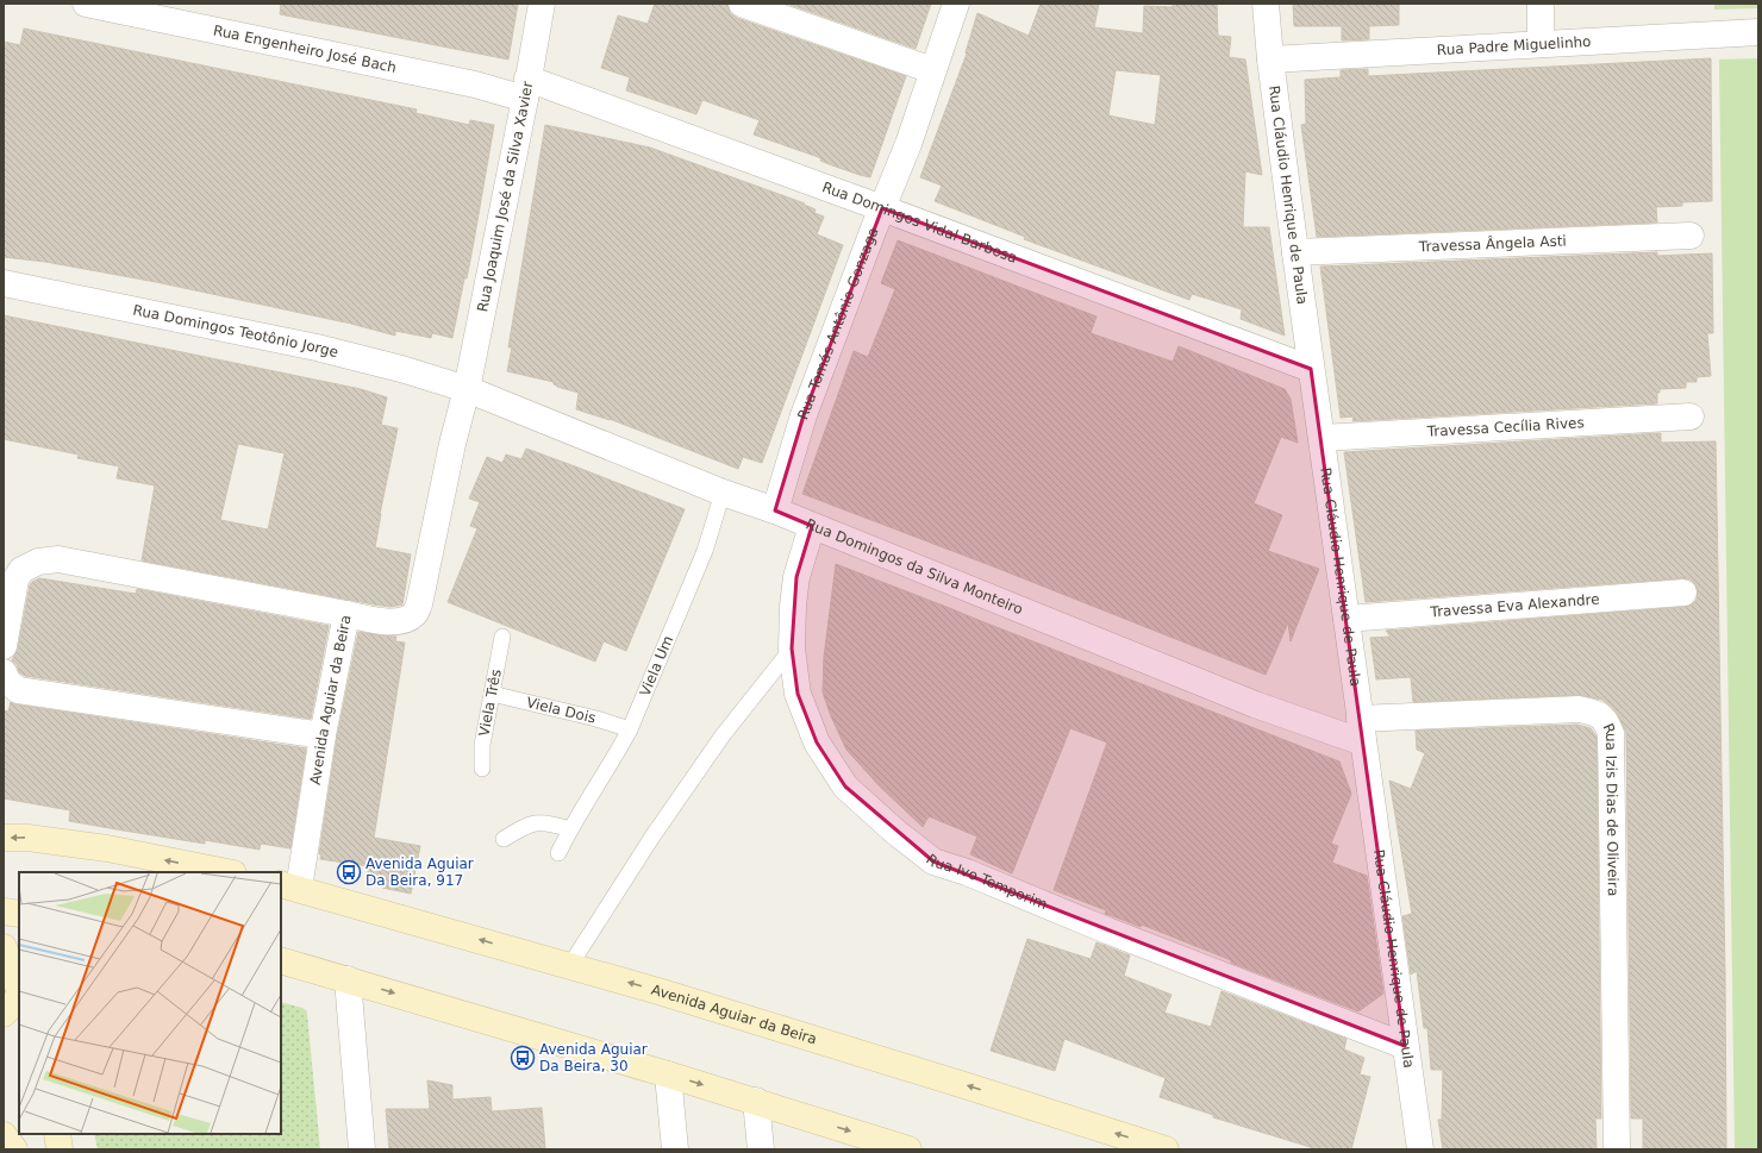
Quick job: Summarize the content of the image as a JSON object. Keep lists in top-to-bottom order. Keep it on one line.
{"streets":{"main road":["Avenida Aguiar da Beira"],"street":["Rua Padre Miguelinho","Rua Engenheiro José Bach","Rua Cláudio Henrique de Paula","Rua Joaquim José da Silva Xavier","Rua Domingos Vidal Barbosa","Travessa Ângela Asti","Rua Tomás Antônio Gonzaga","Rua Domingos Teotônio Jorge","Travessa Cecília Rives","Rua Domingos da Silva Monteiro","Travessa Eva Alexandre","Rua Izis Dias de Oliveira","Rua Ivo Temporim"],"lane":["Viela Um","Viela Três","Viela Dois"]},"crossings":[["Rua Padre Miguelinho","Rua Cláudio Henrique de Paula"],["Rua Engenheiro José Bach","Rua Joaquim José da Silva Xavier"],["Rua Engenheiro José Bach","Rua Domingos Vidal Barbosa"],["Rua Cláudio Henrique de Paula","Rua Domingos Vidal Barbosa"],["Rua Cláudio Henrique de Paula","Travessa Ângela Asti"],["Rua Cláudio Henrique de Paula","Travessa Cecília Rives"],["Rua Cláudio Henrique de Paula","Rua Domingos da Silva Monteiro"],["Rua Cláudio Henrique de Paula","Travessa Eva Alexandre"],["Rua Cláudio Henrique de Paula","Rua Izis Dias de Oliveira"],["Rua Cláudio Henrique de Paula","Rua Ivo Temporim"],["Rua Joaquim José da Silva Xavier","Rua Domingos Vidal Barbosa"],["Rua Joaquim José da Silva Xavier","Rua Domingos Teotônio Jorge"],["Rua Joaquim José da Silva Xavier","Rua Domingos da Silva Monteiro"],["Rua Joaquim José da Silva Xavier","Avenida Aguiar da Beira"],["Rua Domingos Vidal Barbosa","Rua Tomás Antônio Gonzaga"],["Rua Tomás Antônio Gonzaga","Rua Domingos da Silva Monteiro"],["Rua Domingos Teotônio Jorge","Rua Domingos da Silva Monteiro"],["Rua Domingos Teotônio Jorge","Avenida Aguiar da Beira"],["Rua Domingos da Silva Monteiro","Viela Um"],["Rua Domingos da Silva Monteiro","Avenida Aguiar da Beira"],["Rua Domingos da Silva Monteiro","Rua Izis Dias de Oliveira"],["Rua Domingos da Silva Monteiro","Rua Ivo Temporim"],["Viela Um","Viela Dois"],["Viela Três","Viela Dois"]],"one_way":["Avenida Aguiar da Beira"],"places":{"bus stop":["Avenida Aguiar Da Beira, 917","Avenida Aguiar Da Beira, 30"]}}
